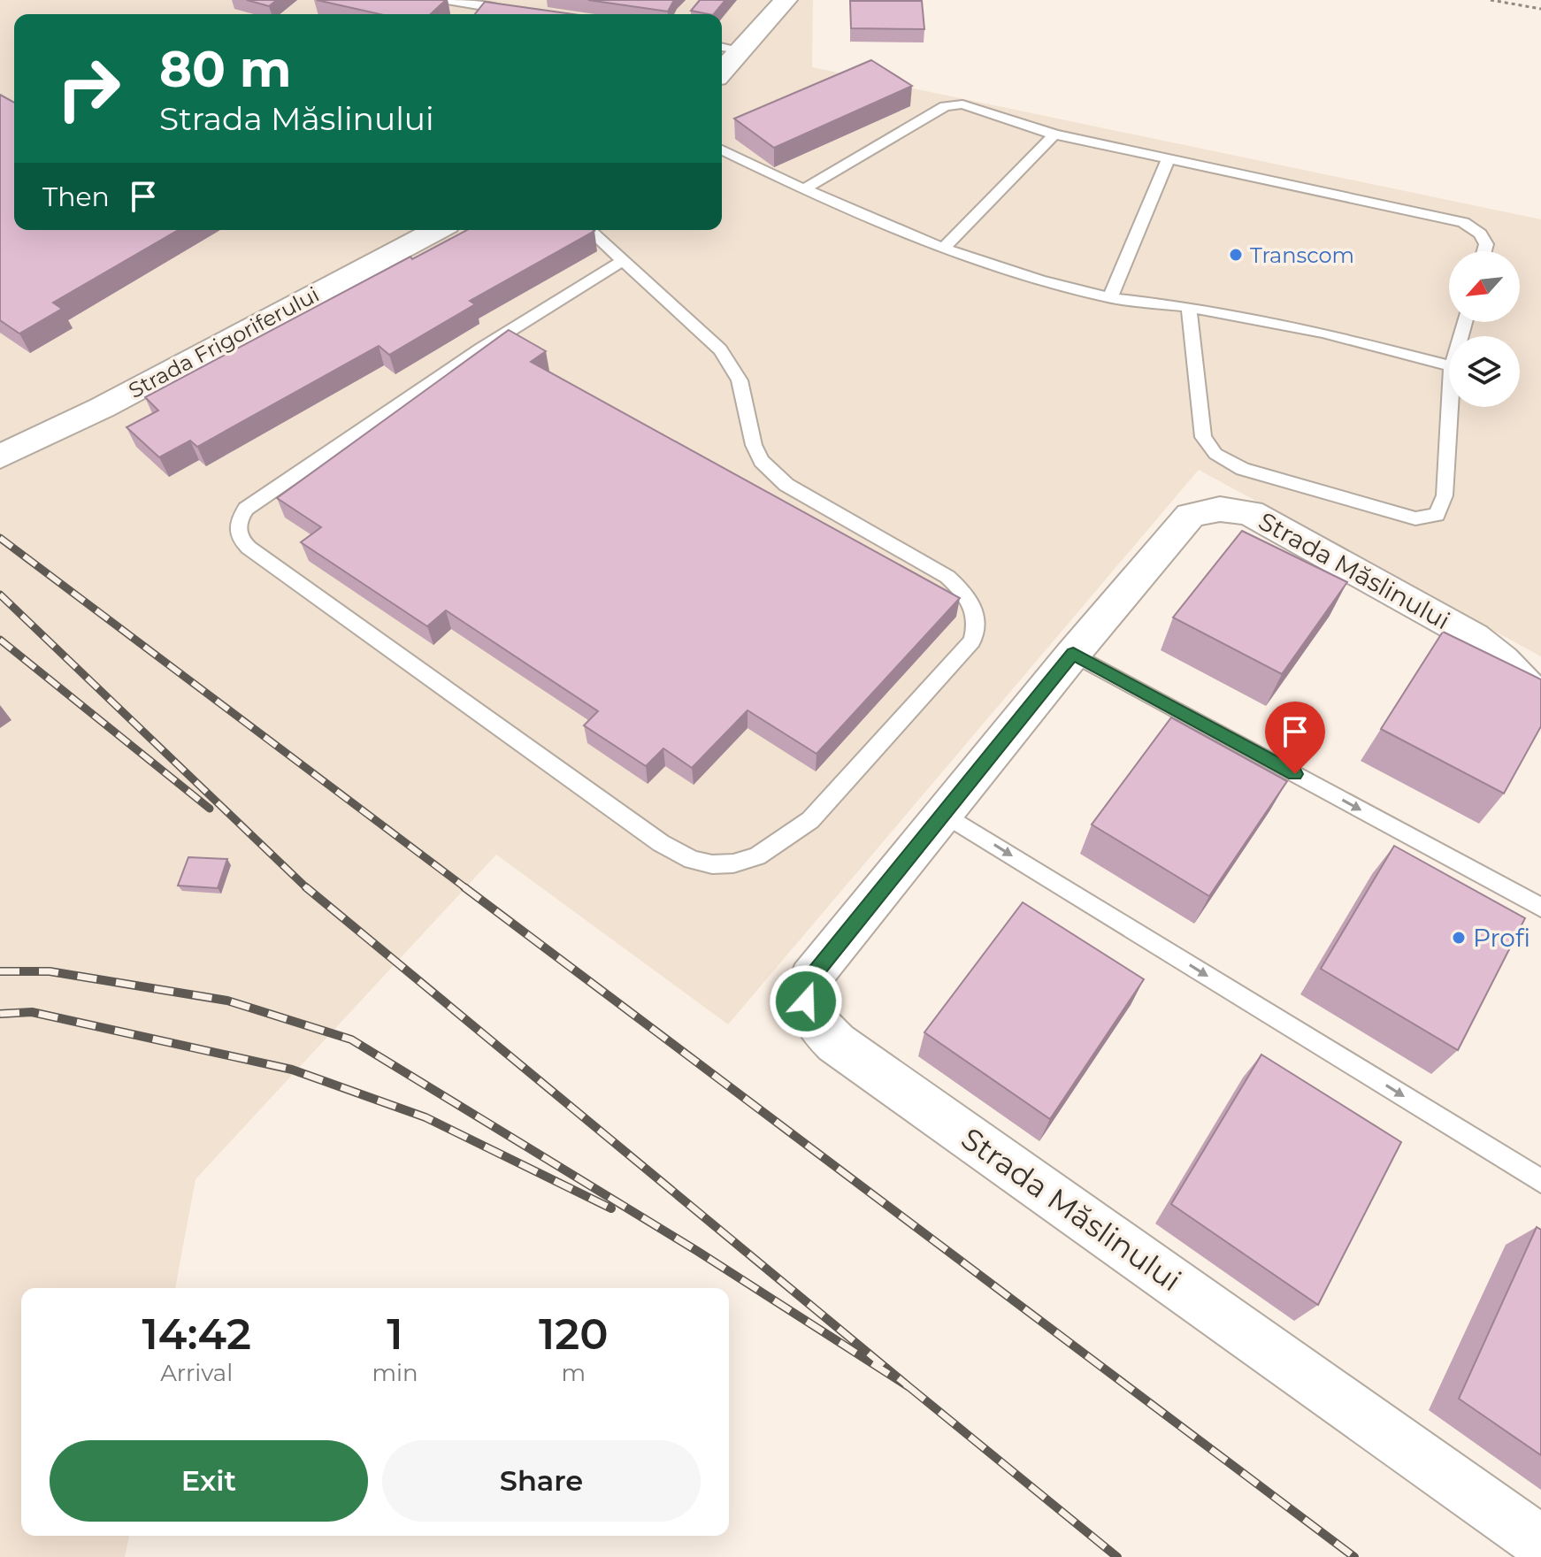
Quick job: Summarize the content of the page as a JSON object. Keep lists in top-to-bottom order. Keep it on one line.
{"streets":{"street":["Strada Frigoriferului","Strada Măslinului"]},"places":["Transcom","Profi"],"north":"bottom left","page":{"turn":["80 m","Strada Măslinului"],"then":"Then","eta":["14:42","Arrival","1","min","120","m"],"buttons":["Exit","Share"]}}
